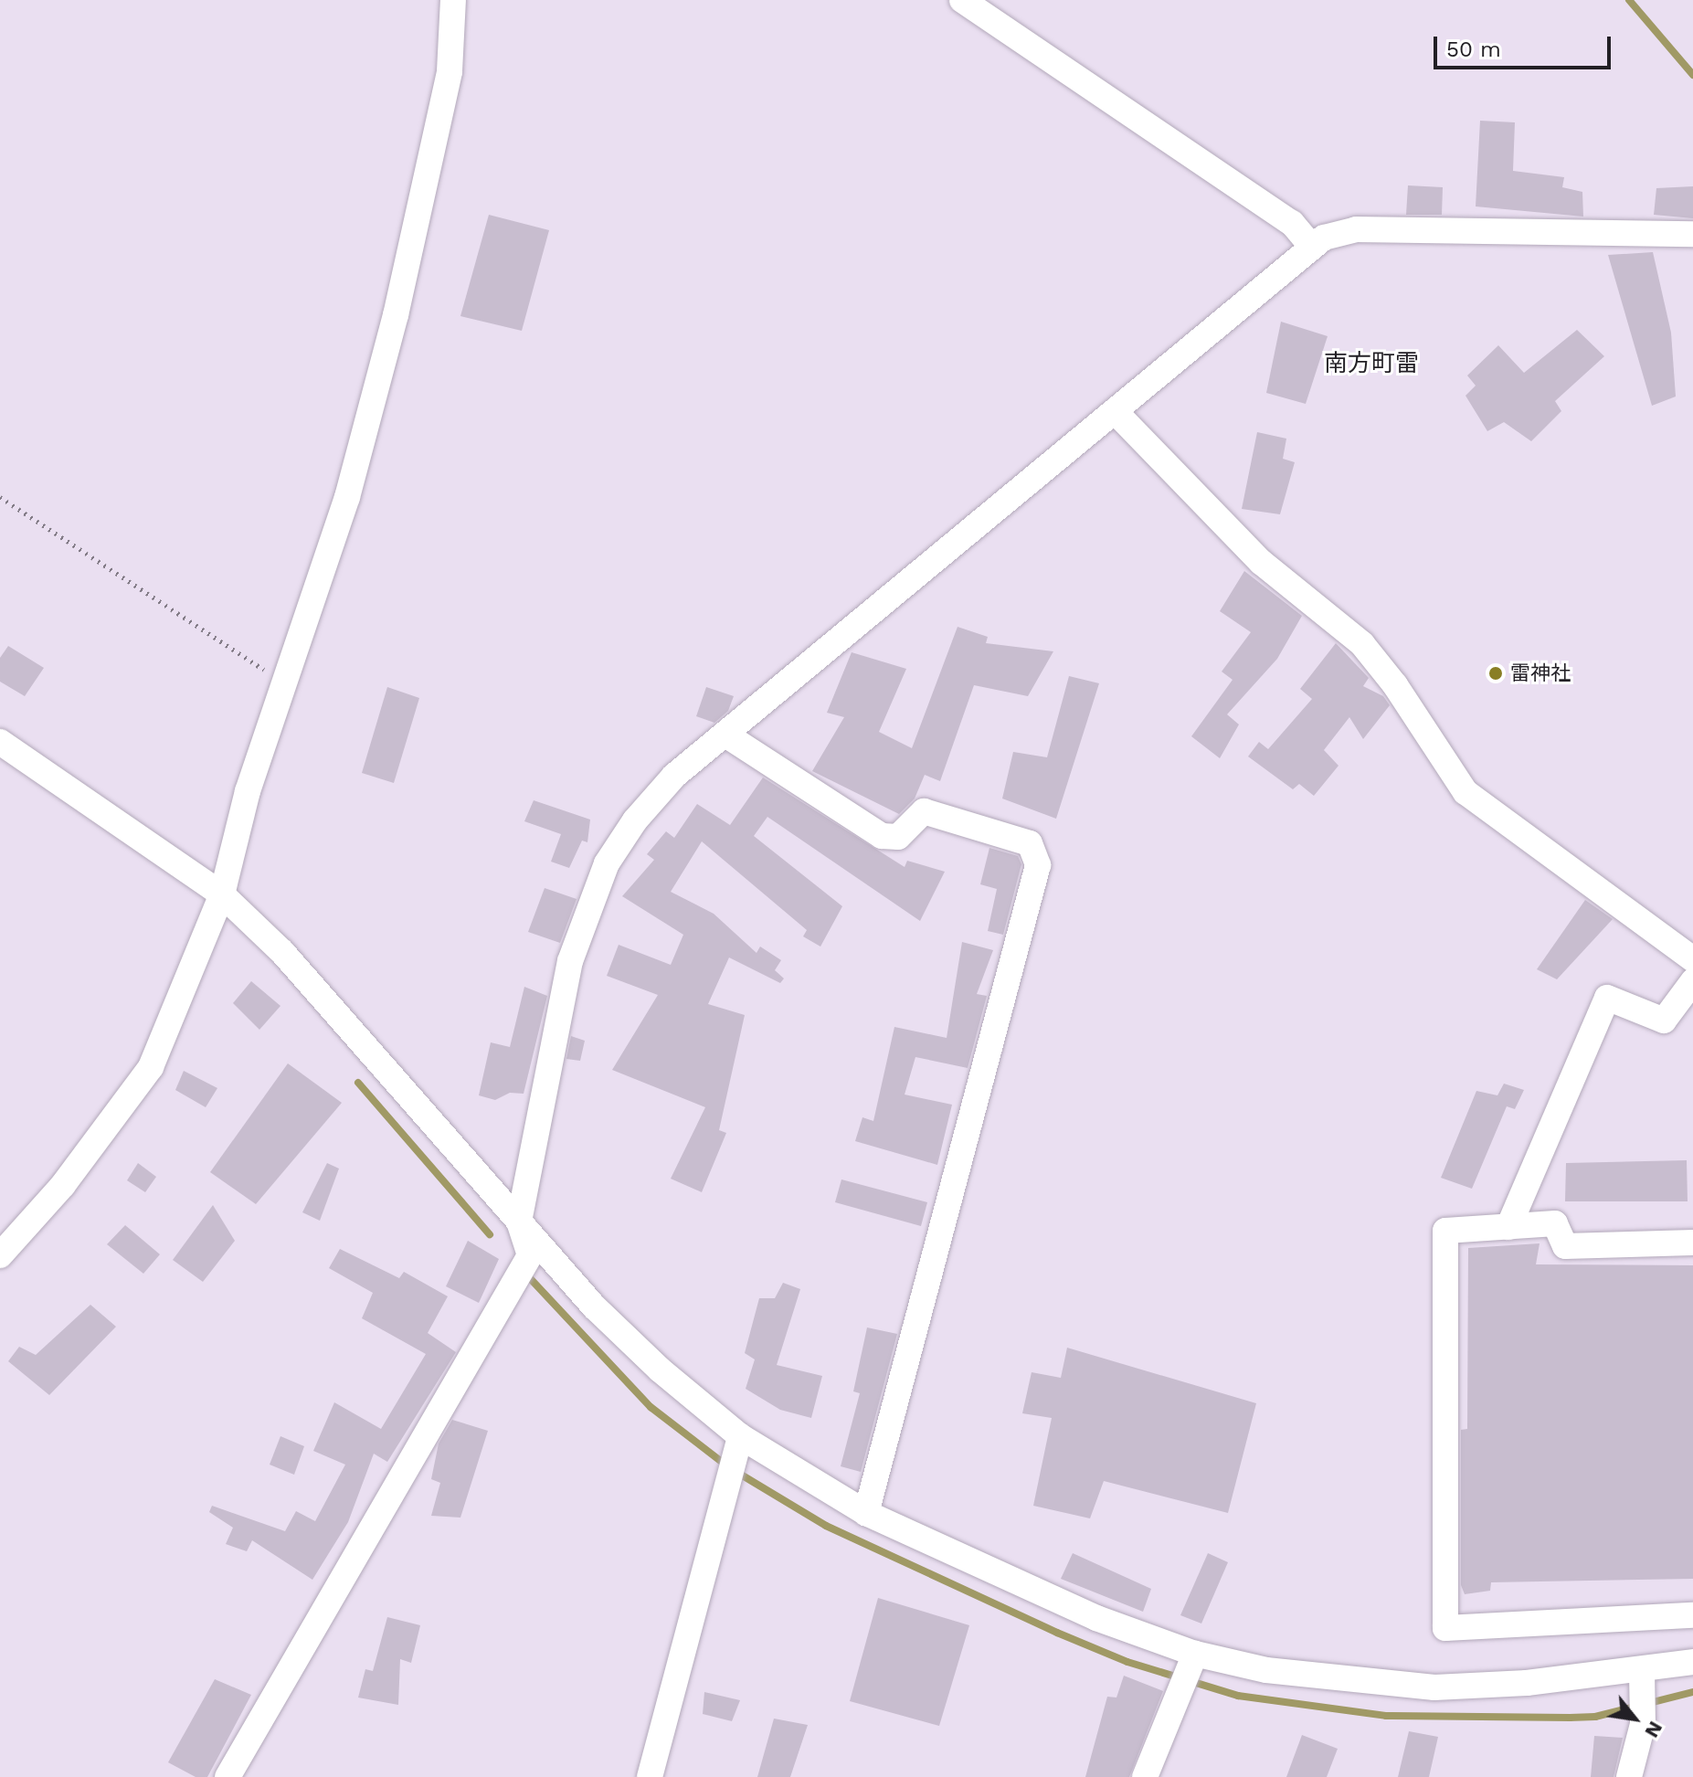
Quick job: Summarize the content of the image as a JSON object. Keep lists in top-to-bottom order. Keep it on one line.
{"districts":["南方町雷"],"places":["雷神社"],"scale_bar":"50 m","north":"bottom right"}
